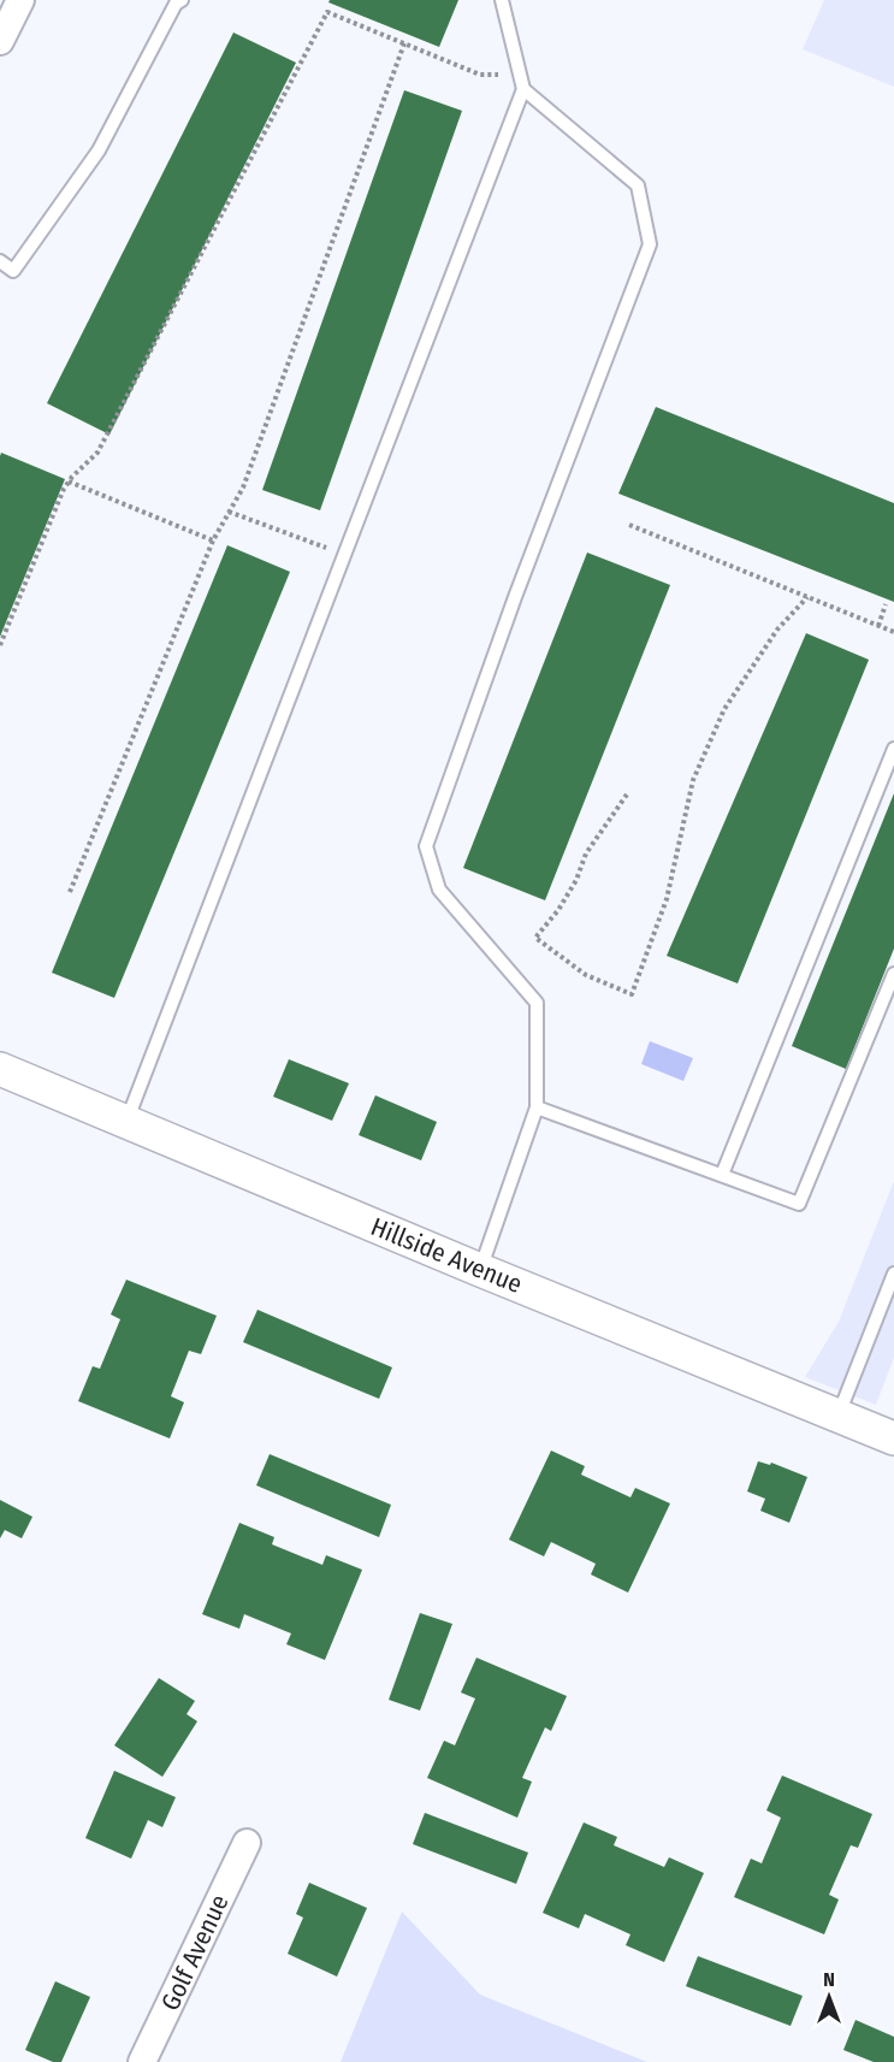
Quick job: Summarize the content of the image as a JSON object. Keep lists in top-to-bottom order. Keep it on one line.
{"streets":{"street":["Hillside Avenue","Golf Avenue"]},"north":"top"}
